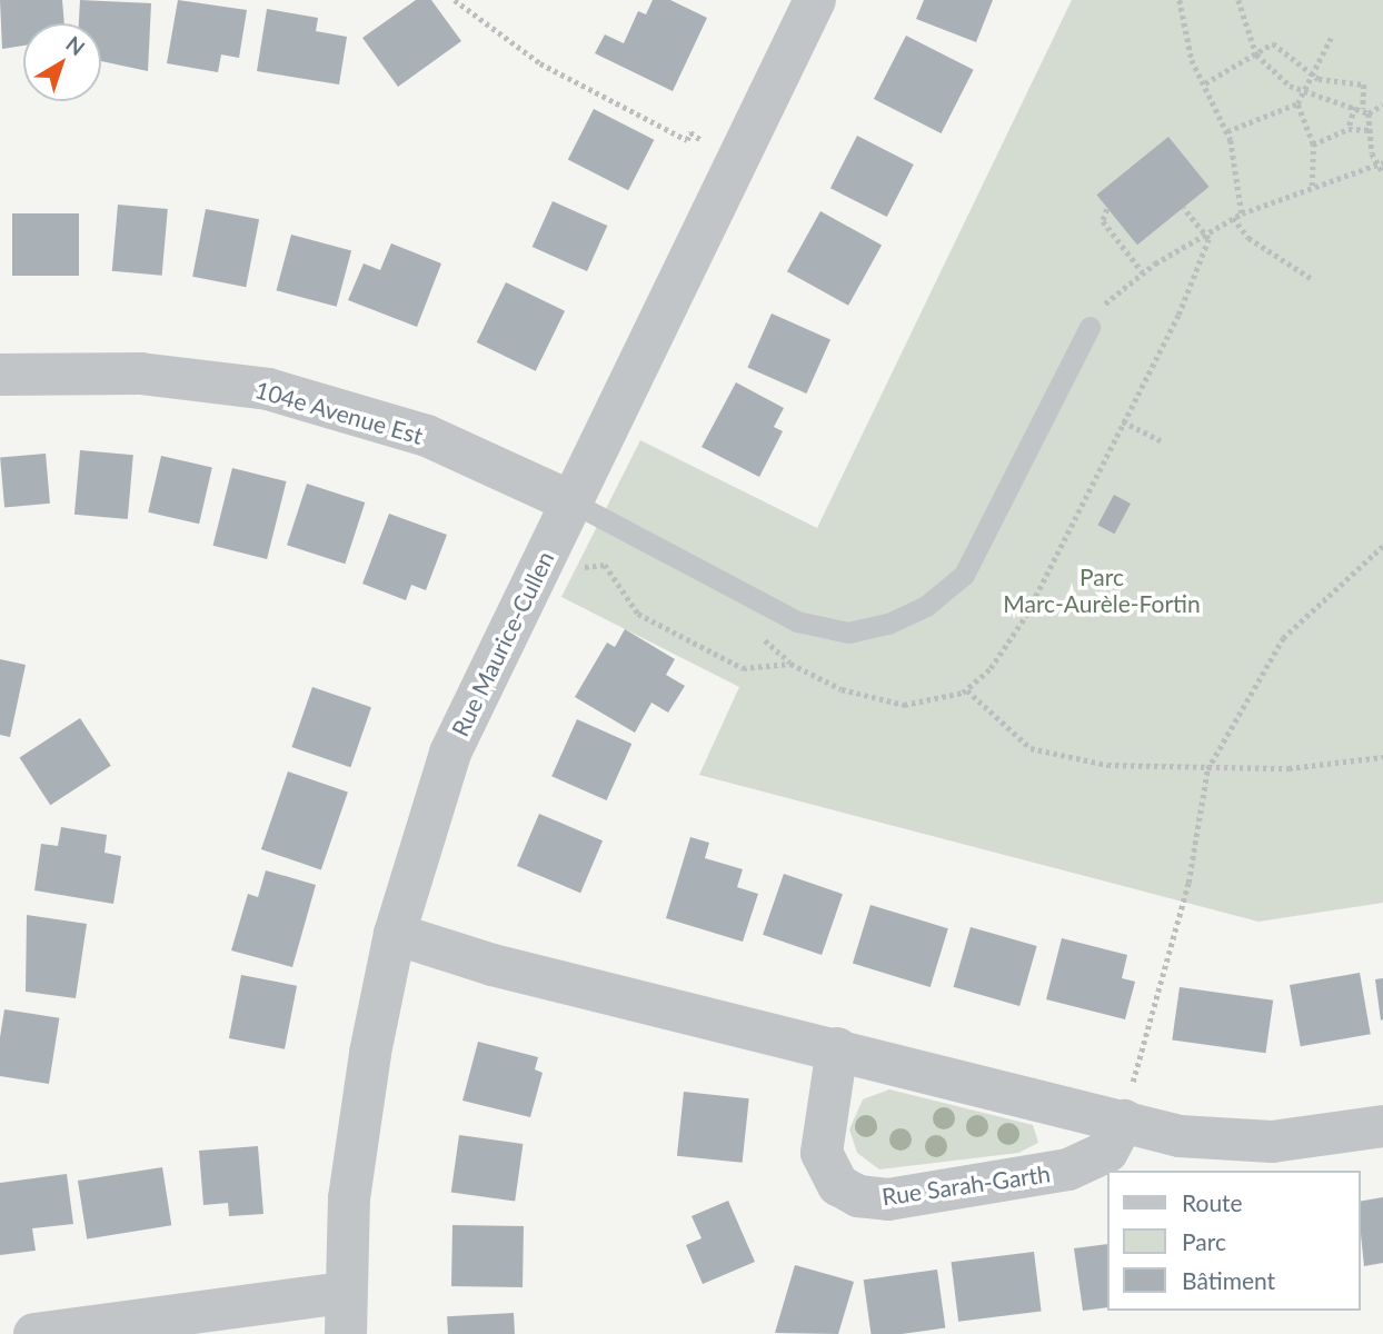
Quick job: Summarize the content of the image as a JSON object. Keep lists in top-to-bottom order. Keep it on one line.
{"streets":{"street":["104e Avenue Est","Rue Maurice-Cullen","Rue Sarah-Garth"]},"crossings":[["104e Avenue Est","Rue Maurice-Cullen"]],"parks":["Parc Marc-Aurèle-Fortin"],"legend":["Route","Parc","Bâtiment"],"north":"top right"}
